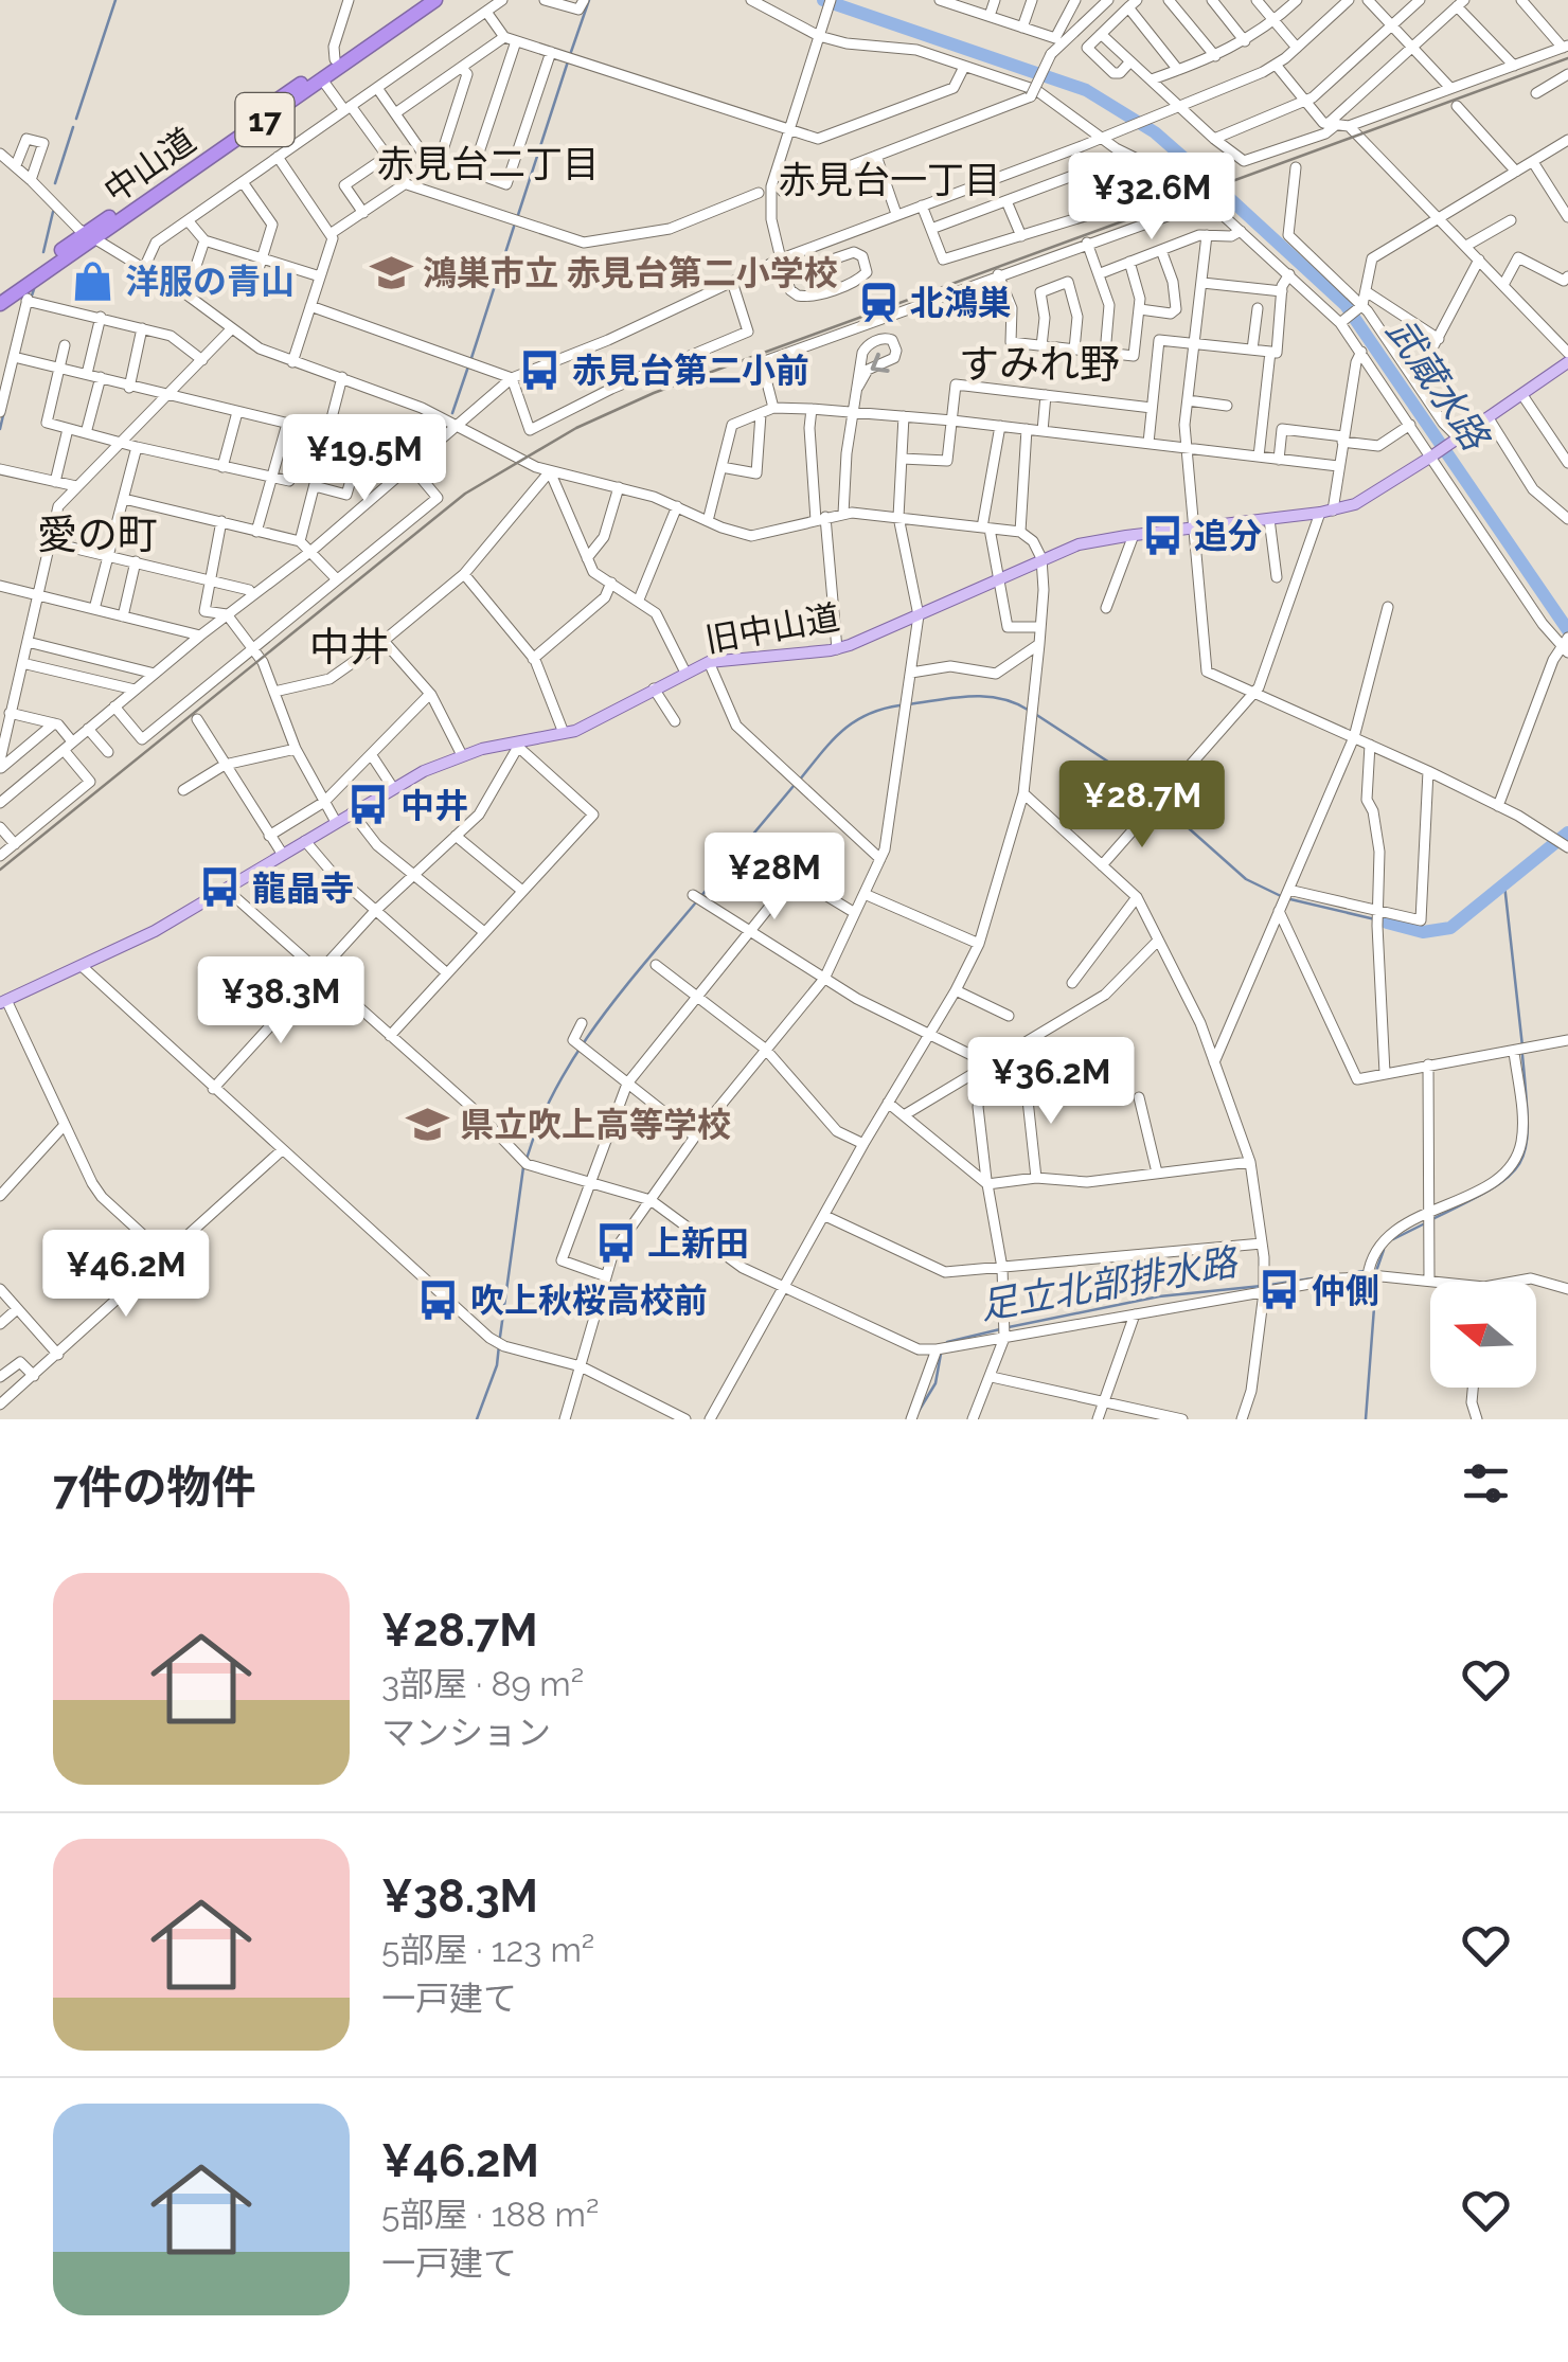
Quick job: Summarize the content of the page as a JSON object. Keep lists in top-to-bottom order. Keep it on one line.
{"streets":{"highway":["17","中山道"],"main road":["旧中山道"]},"districts":["赤見台二丁目","赤見台一丁目","すみれ野","愛の町","中井"],"water":["武蔵水路","足立北部排水路"],"places":{"school or university":["鴻巣市立 赤見台第二小学校","県立吹上高等学校"],"shop":["洋服の青山"],"station":["北鴻巣"],"bus stop":["赤見台第二小前","追分","中井","龍晶寺","上新田","仲側","吹上秋桜高校前"]},"north":"left","page":{"price":["¥32.6M","¥19.5M","¥28.7M","¥28M","¥38.3M","¥36.2M","¥46.2M"],"heading":"7件の物件","list":[{"name":"¥28.7M","note":"3部屋 · 89 m² · マンション"},{"name":"¥38.3M","note":"5部屋 · 123 m² · 一戸建て"},{"name":"¥46.2M","note":"5部屋 · 188 m² · 一戸建て"}]}}
